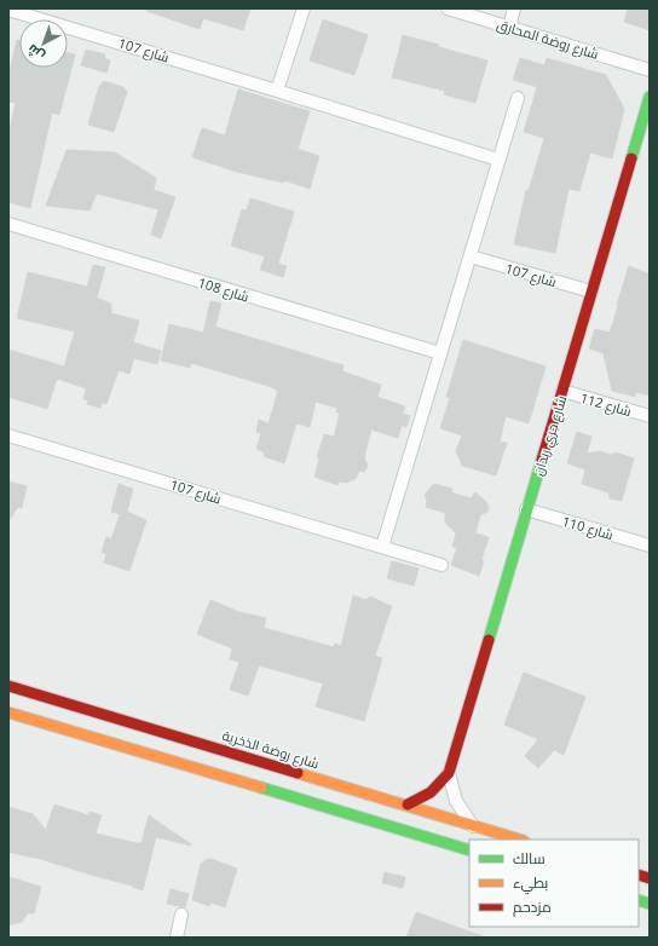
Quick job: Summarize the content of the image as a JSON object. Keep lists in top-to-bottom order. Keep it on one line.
{"streets":{"street":["شارع روضة المحارق","شارع 107","شارع 108","شارع 112","شارع جري ربدان","شارع 110","شارع روضة الذخرية"]},"crossings":[["شارع 107","شارع جري ربدان"],["شارع 112","شارع جري ربدان"],["شارع جري ربدان","شارع 110"],["شارع جري ربدان","شارع روضة الذخرية"]],"legend":["سالك","بطيء","مزدحم"],"north":"bottom left"}
